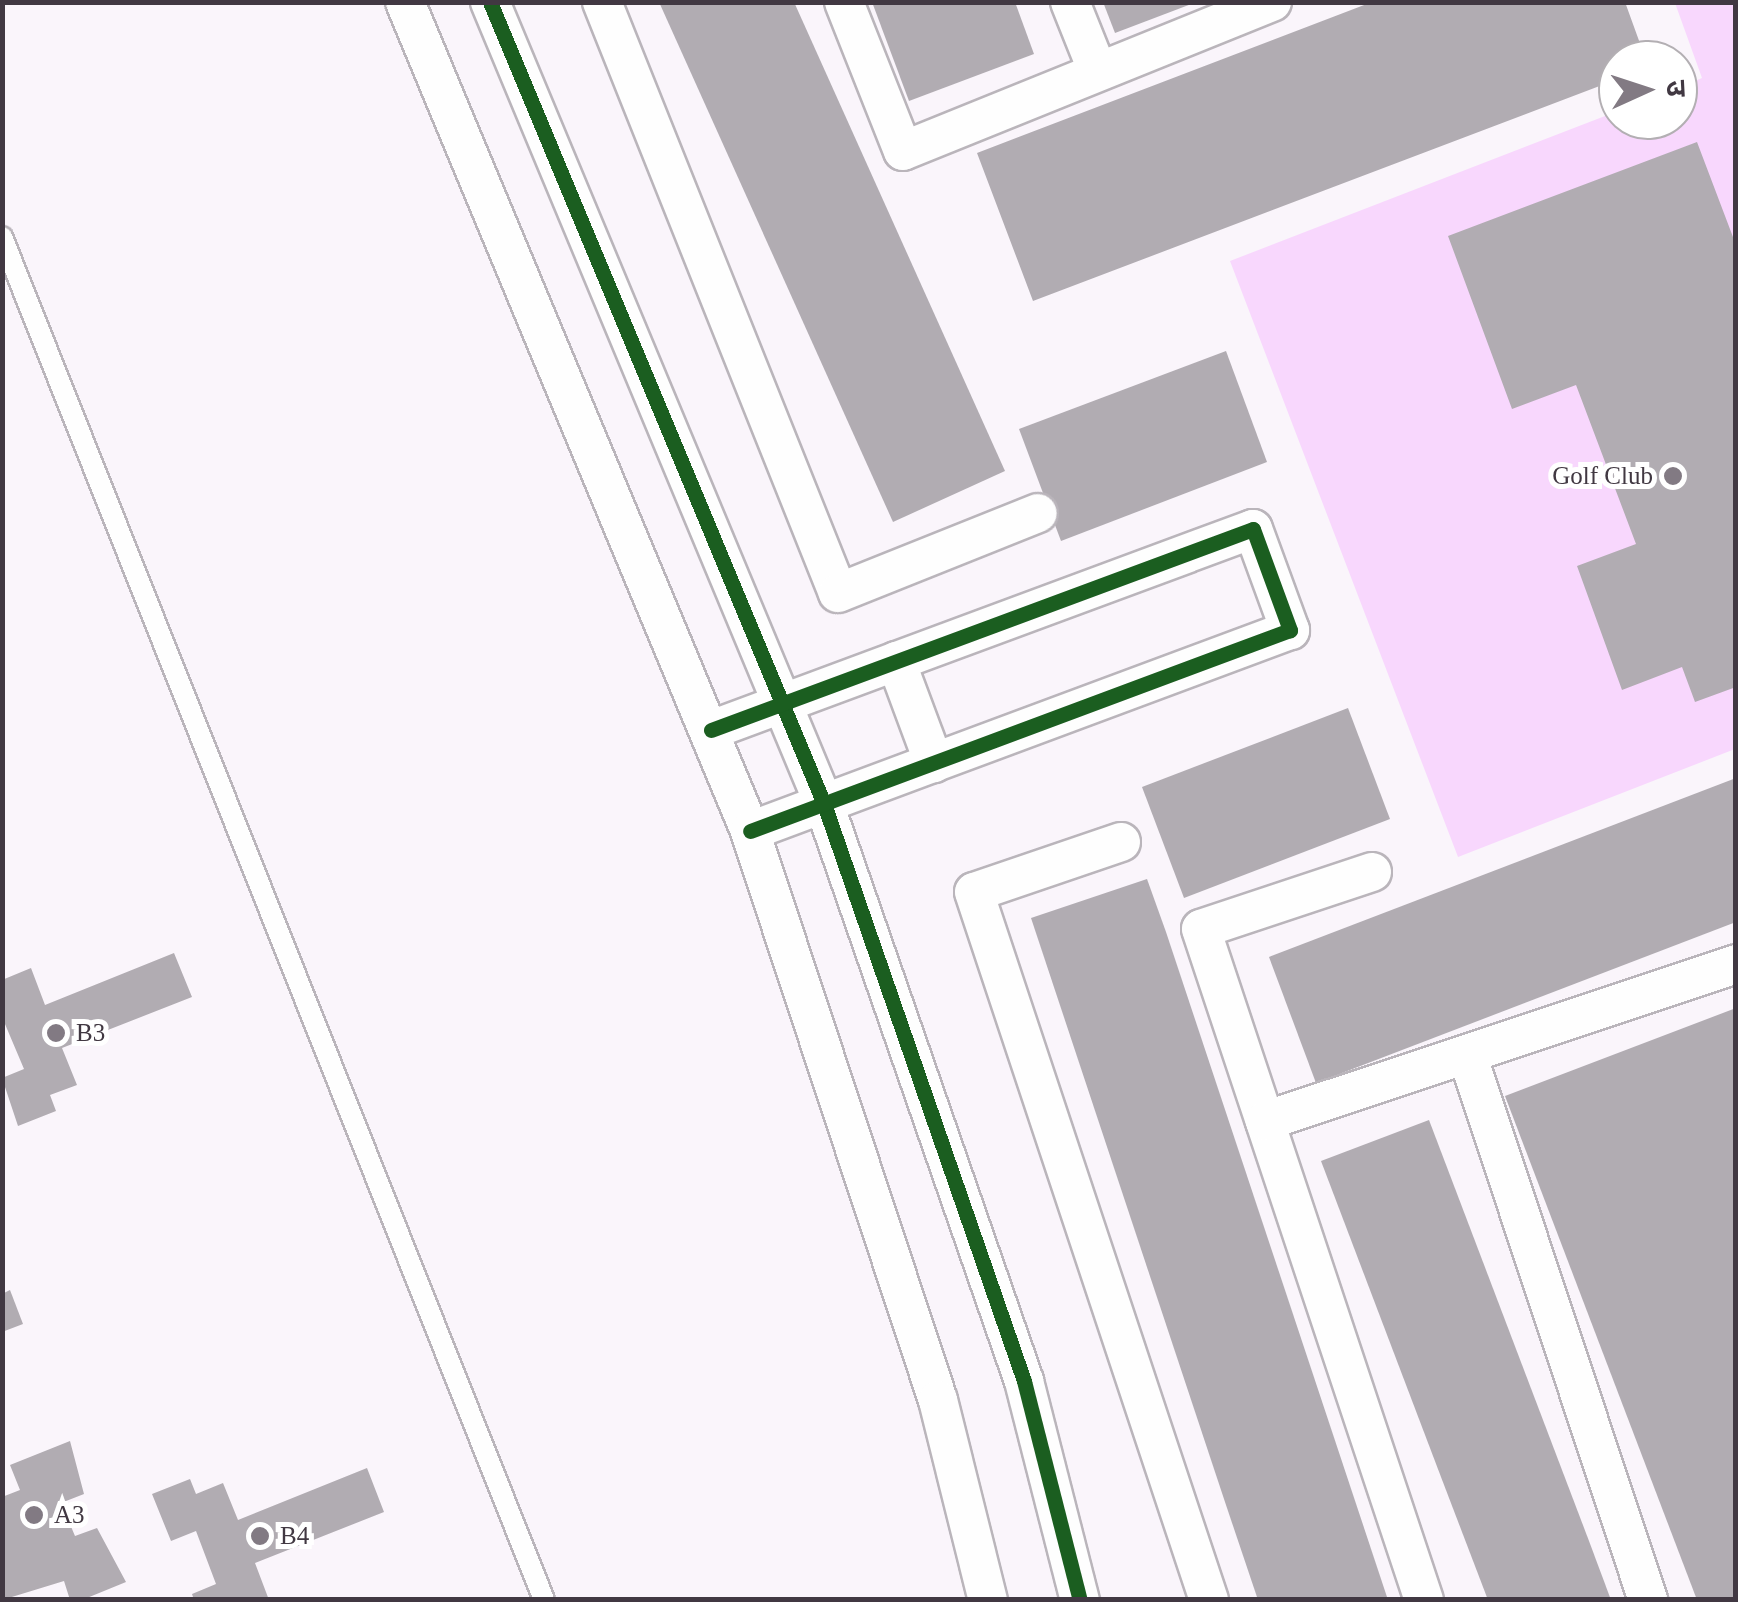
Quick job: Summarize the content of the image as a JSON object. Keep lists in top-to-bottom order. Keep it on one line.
{"places":["Golf Club","B3","A3","B4"],"north":"right"}
